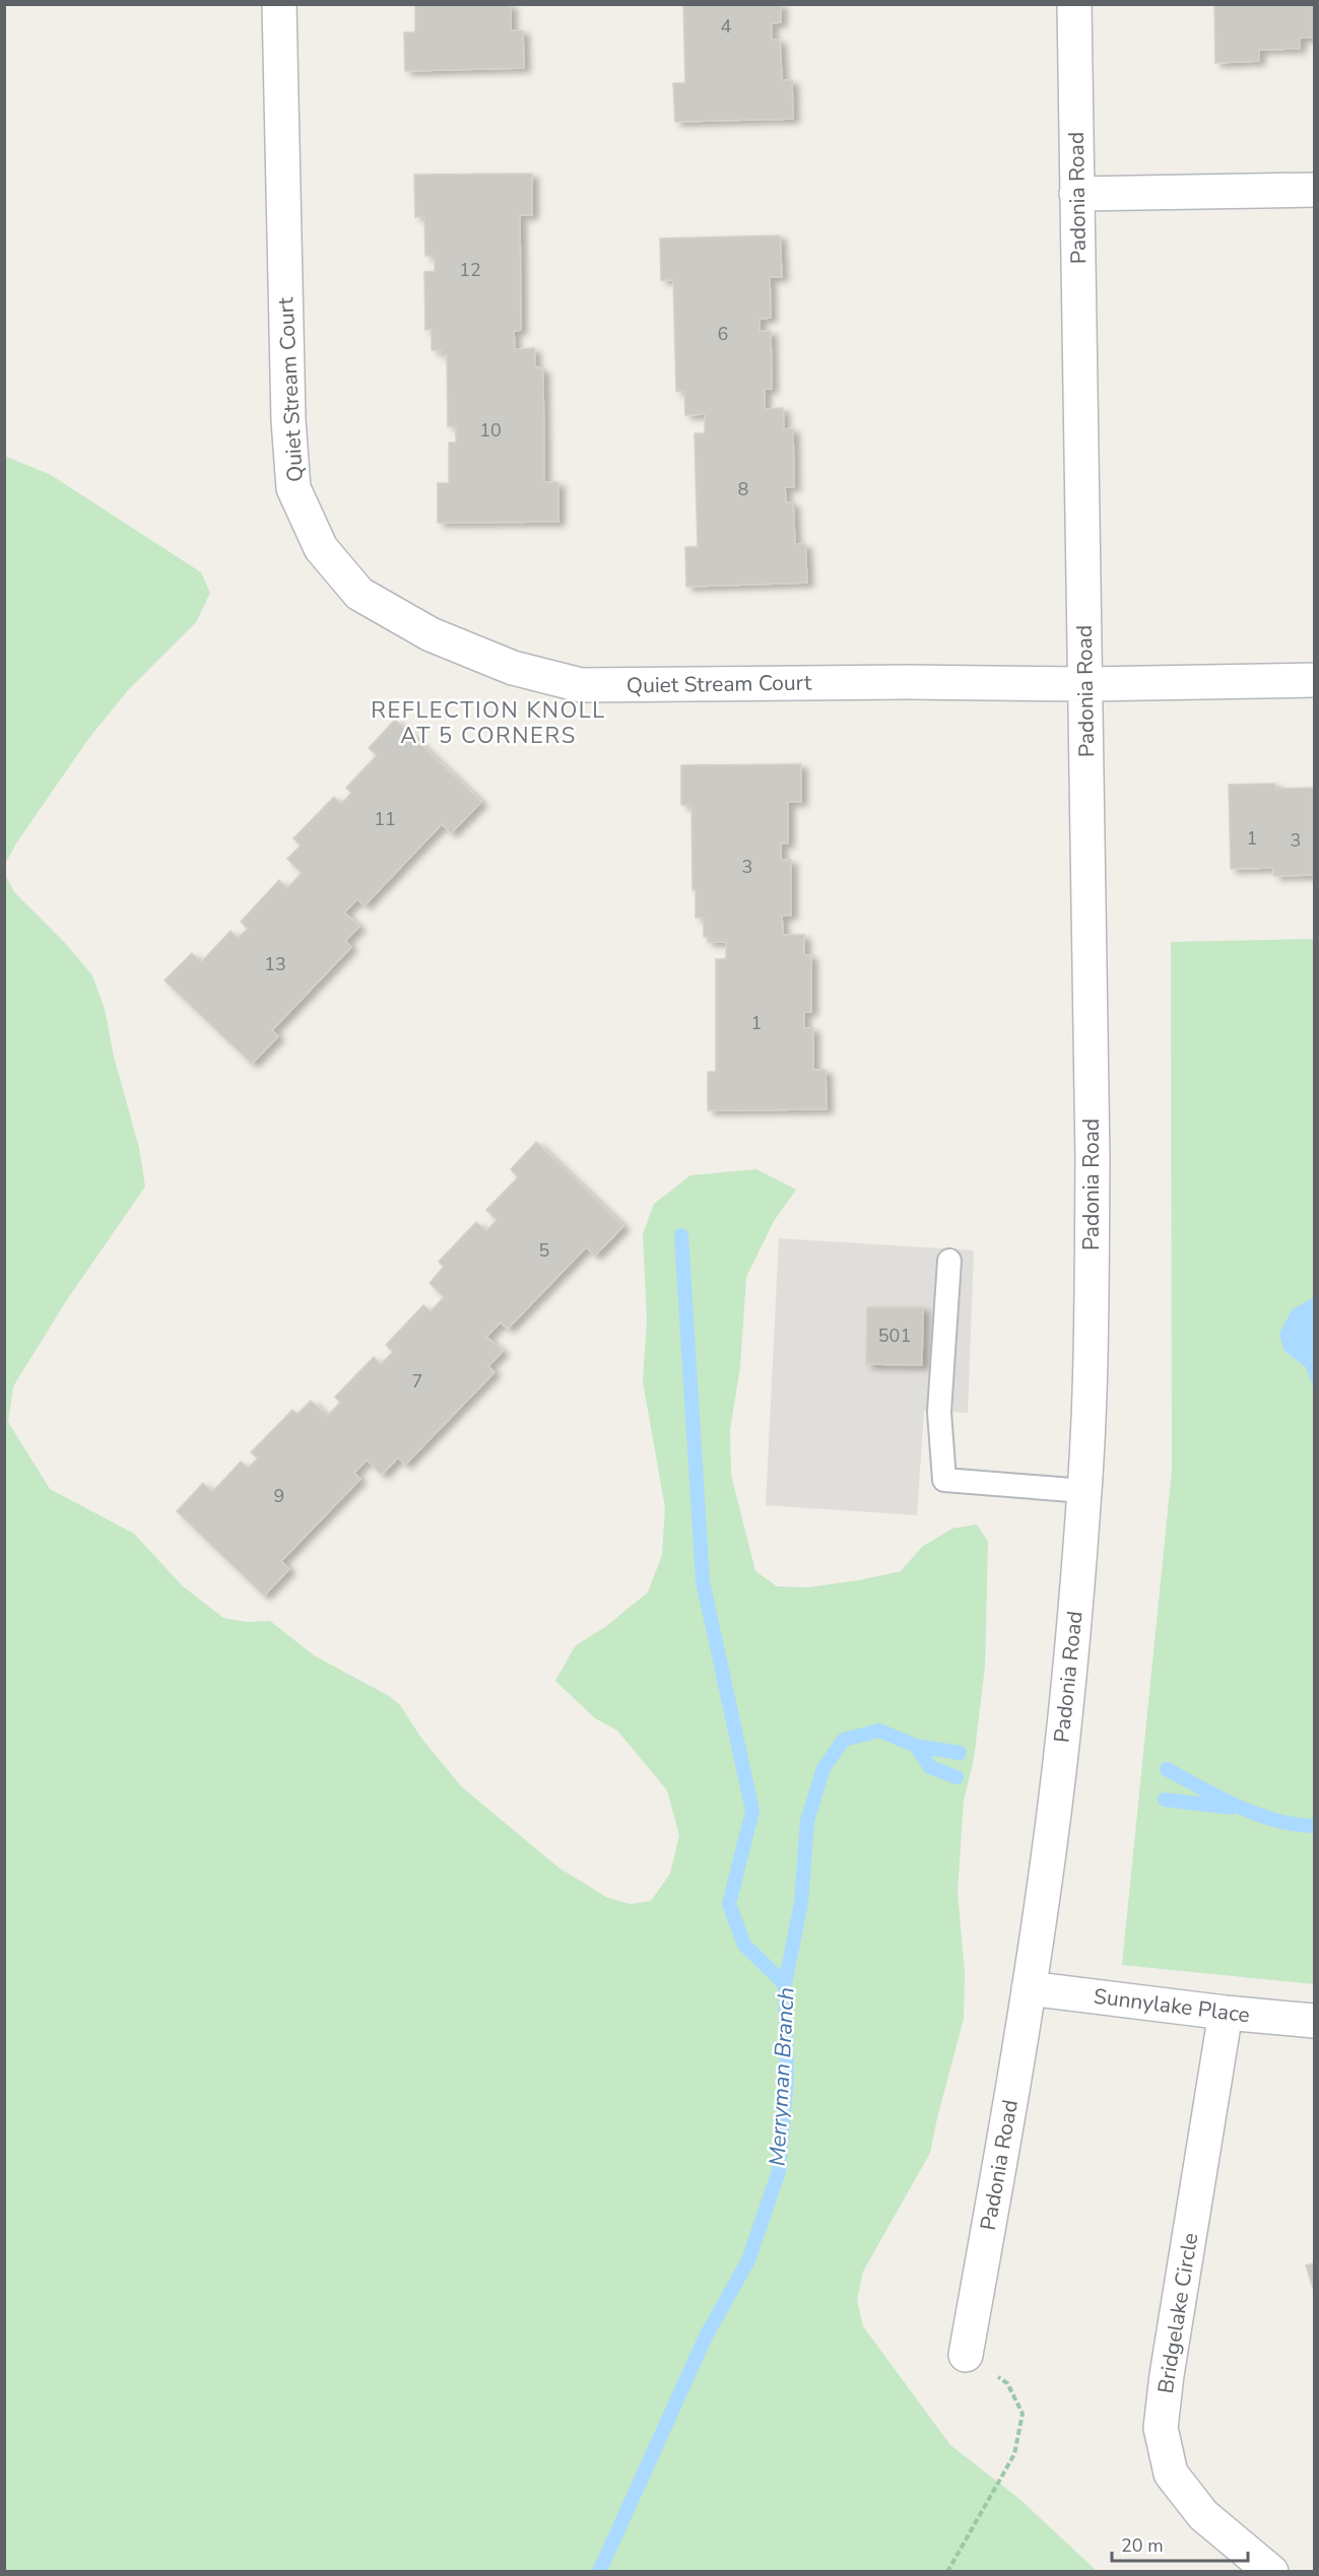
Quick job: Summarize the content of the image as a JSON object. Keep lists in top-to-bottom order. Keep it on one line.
{"streets":{"street":["Padonia Road","Quiet Stream Court","Sunnylake Place","Bridgelake Circle"]},"crossings":[["Padonia Road","Quiet Stream Court"],["Padonia Road","Sunnylake Place"],["Sunnylake Place","Bridgelake Circle"]],"districts":["REFLECTION KNOLL AT 5 CORNERS"],"water":["Merryman Branch"],"house_numbers":["4","12","6","10","8","11","1","3","3","13","1","5","501","7","9"],"scale_bar":"20 m"}
